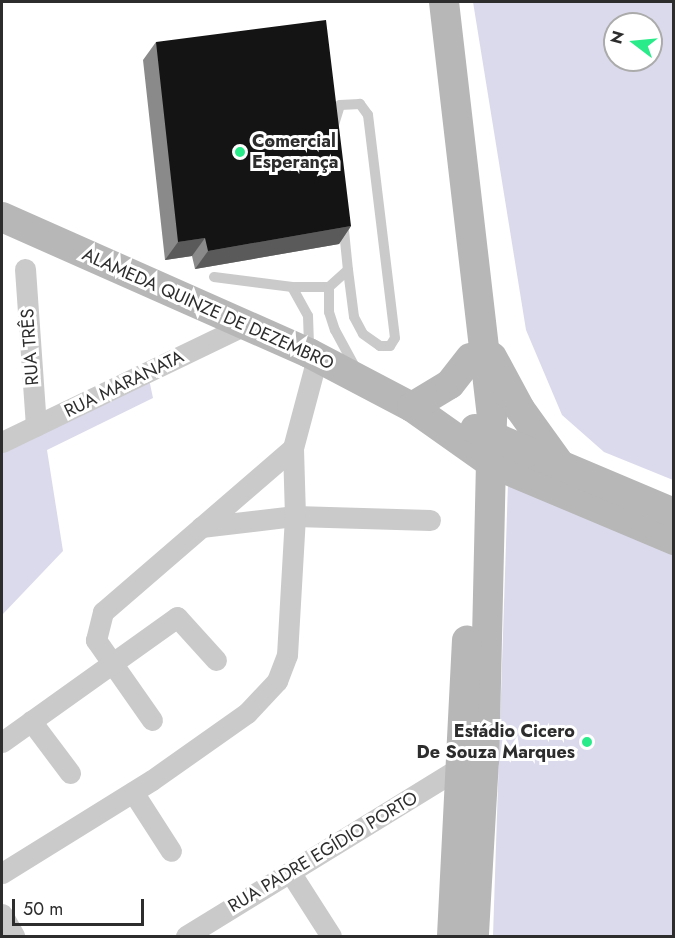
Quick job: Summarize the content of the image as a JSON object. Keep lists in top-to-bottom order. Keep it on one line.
{"streets":{"main road":["ALAMEDA QUINZE DE DEZEMBRO"],"street":["RUA TRÊS","RUA MARANATA","RUA PADRE EGÍDIO PORTO"]},"crossings":[["ALAMEDA QUINZE DE DEZEMBRO","RUA MARANATA"],["RUA TRÊS","RUA MARANATA"]],"places":["Comercial Esperança","Estádio Cicero De Souza Marques"],"scale_bar":"50 m","north":"left"}
